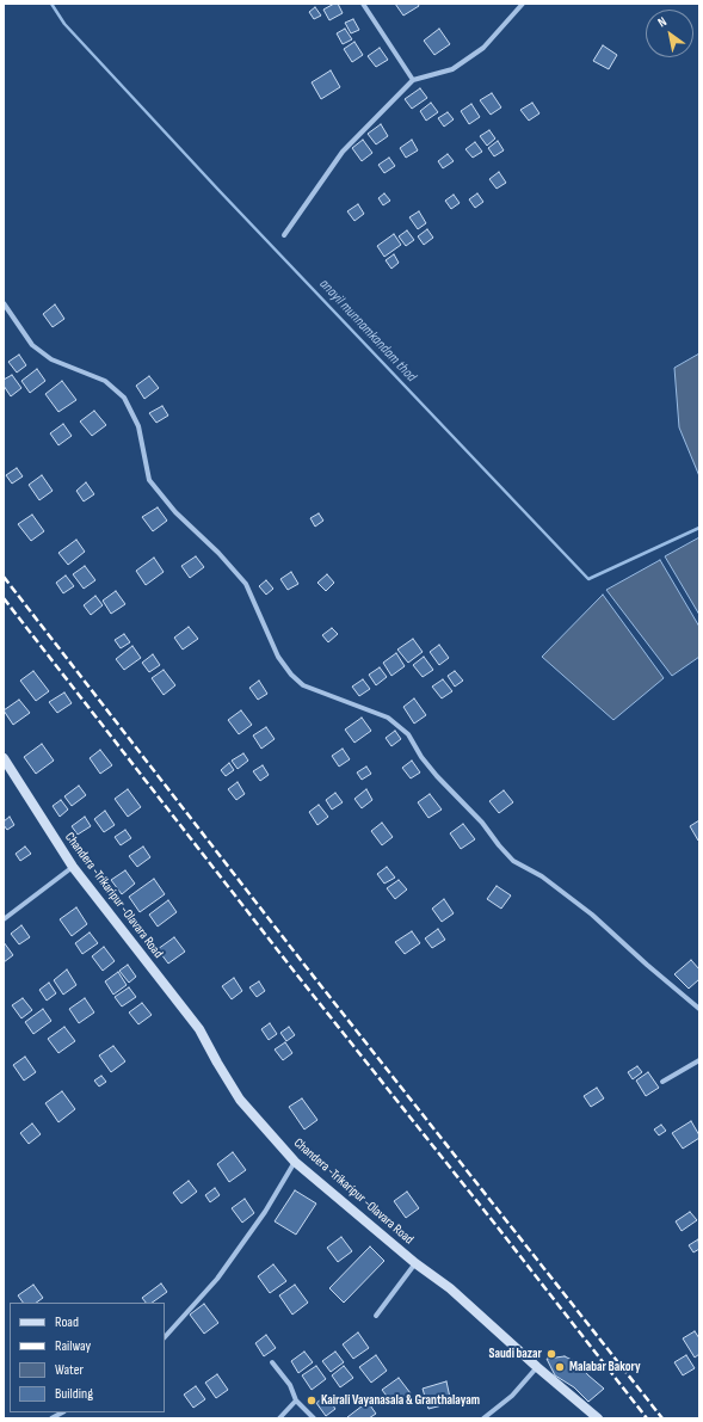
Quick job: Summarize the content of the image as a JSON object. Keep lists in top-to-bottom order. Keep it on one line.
{"streets":{"main road":["Chandera -Trikaripur -Olavara Road"]},"water":["anayil munnamkandam thod"],"places":["Saudi bazar","Malabar Bakory","Kairali Vayanasala & Granthalayam"],"legend":["Road","Railway","Water","Building"],"north":"top left"}
